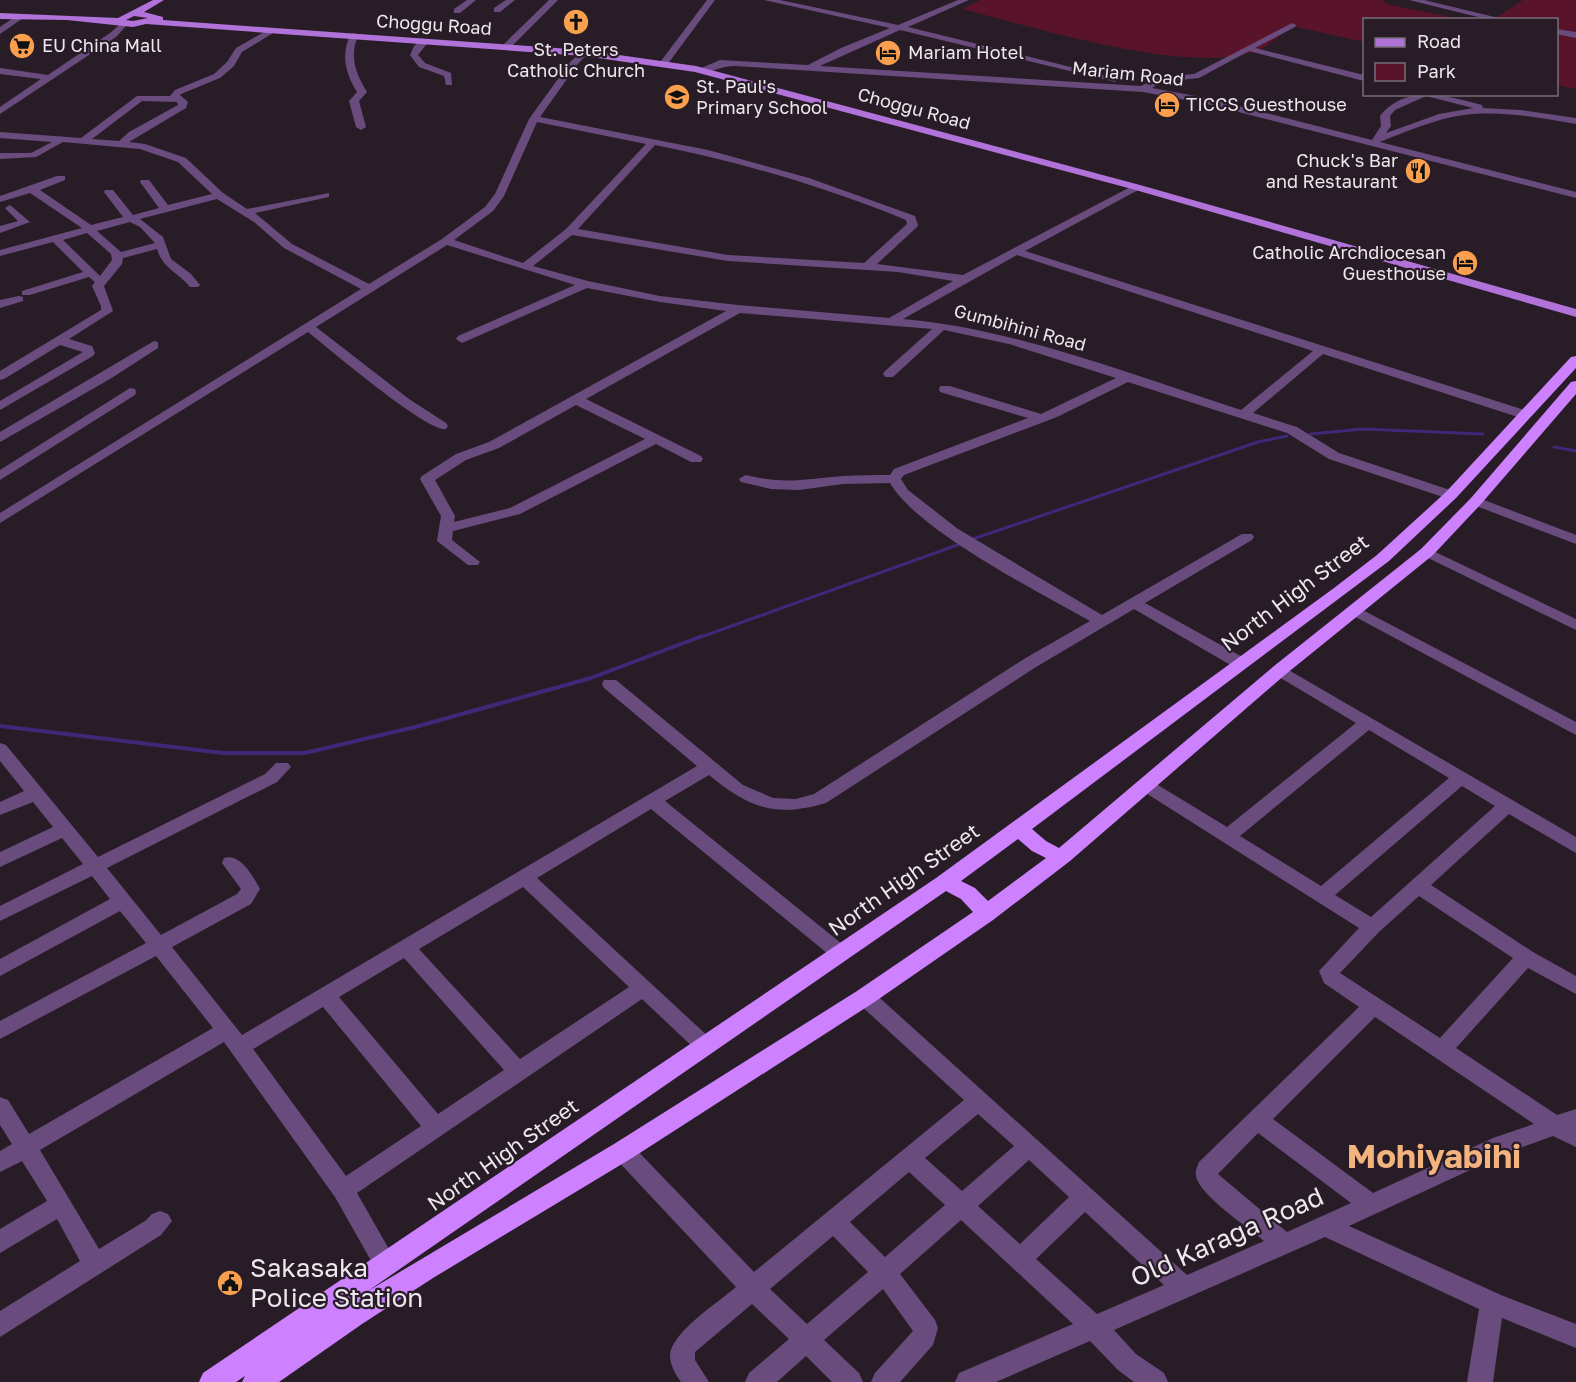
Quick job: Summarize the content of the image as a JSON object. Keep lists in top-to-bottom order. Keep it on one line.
{"streets":{"highway":["North High Street"],"main road":["Choggu Road"],"street":["Mariam Road","Gumbihini Road","Old Karaga Road"]},"crossings":[["Choggu Road","Mariam Road"],["Gumbihini Road","North High Street"]],"districts":["Mohiyabihi"],"places":{"church":["St. Peters Catholic Church"],"supermarket":["EU China Mall"],"hotel":["Mariam Hotel","TICCS Guesthouse","Catholic Archdiocesan Guesthouse"],"school or university":["St. Paul's Primary School"],"restaurant":["Chuck's Bar and Restaurant"],"public building":["Sakasaka Police Station"]},"legend":["Road","Park"]}
